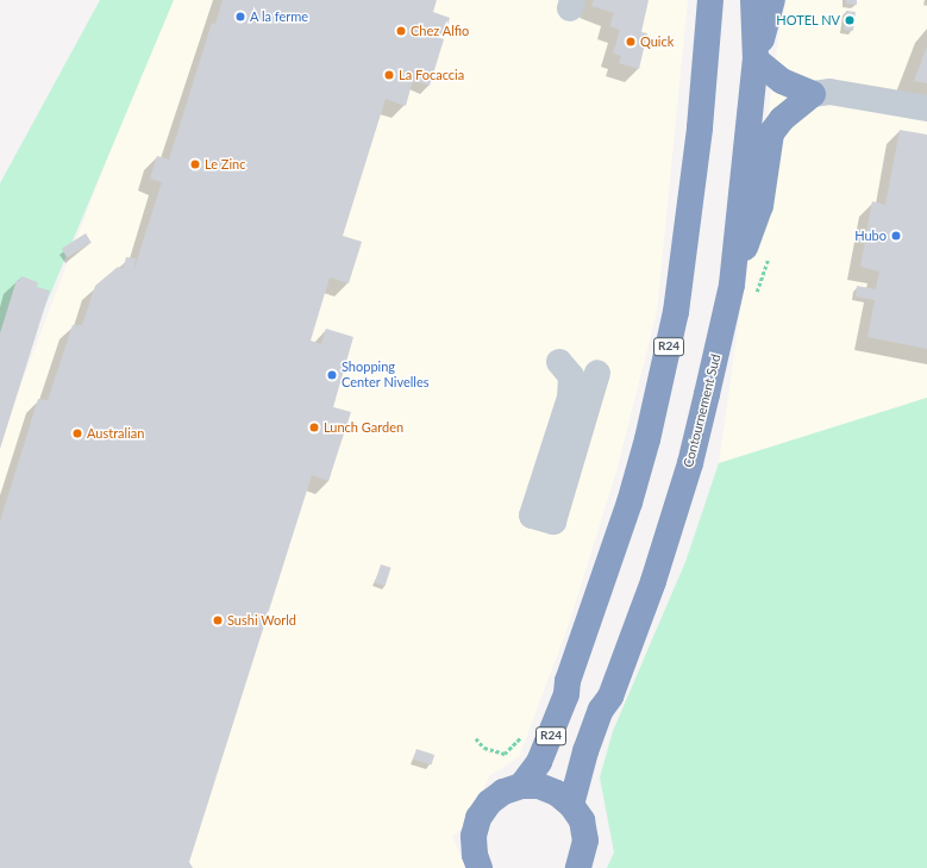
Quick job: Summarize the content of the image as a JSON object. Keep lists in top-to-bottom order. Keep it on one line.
{"streets":{"highway":["R24","Contournement Sud"]},"places":["A la ferme","HOTEL NV","Chez Alfio","Quick","La Focaccia","Le Zinc","Hubo","Shopping Center Nivelles","Lunch Garden","Australian","Sushi World"]}
